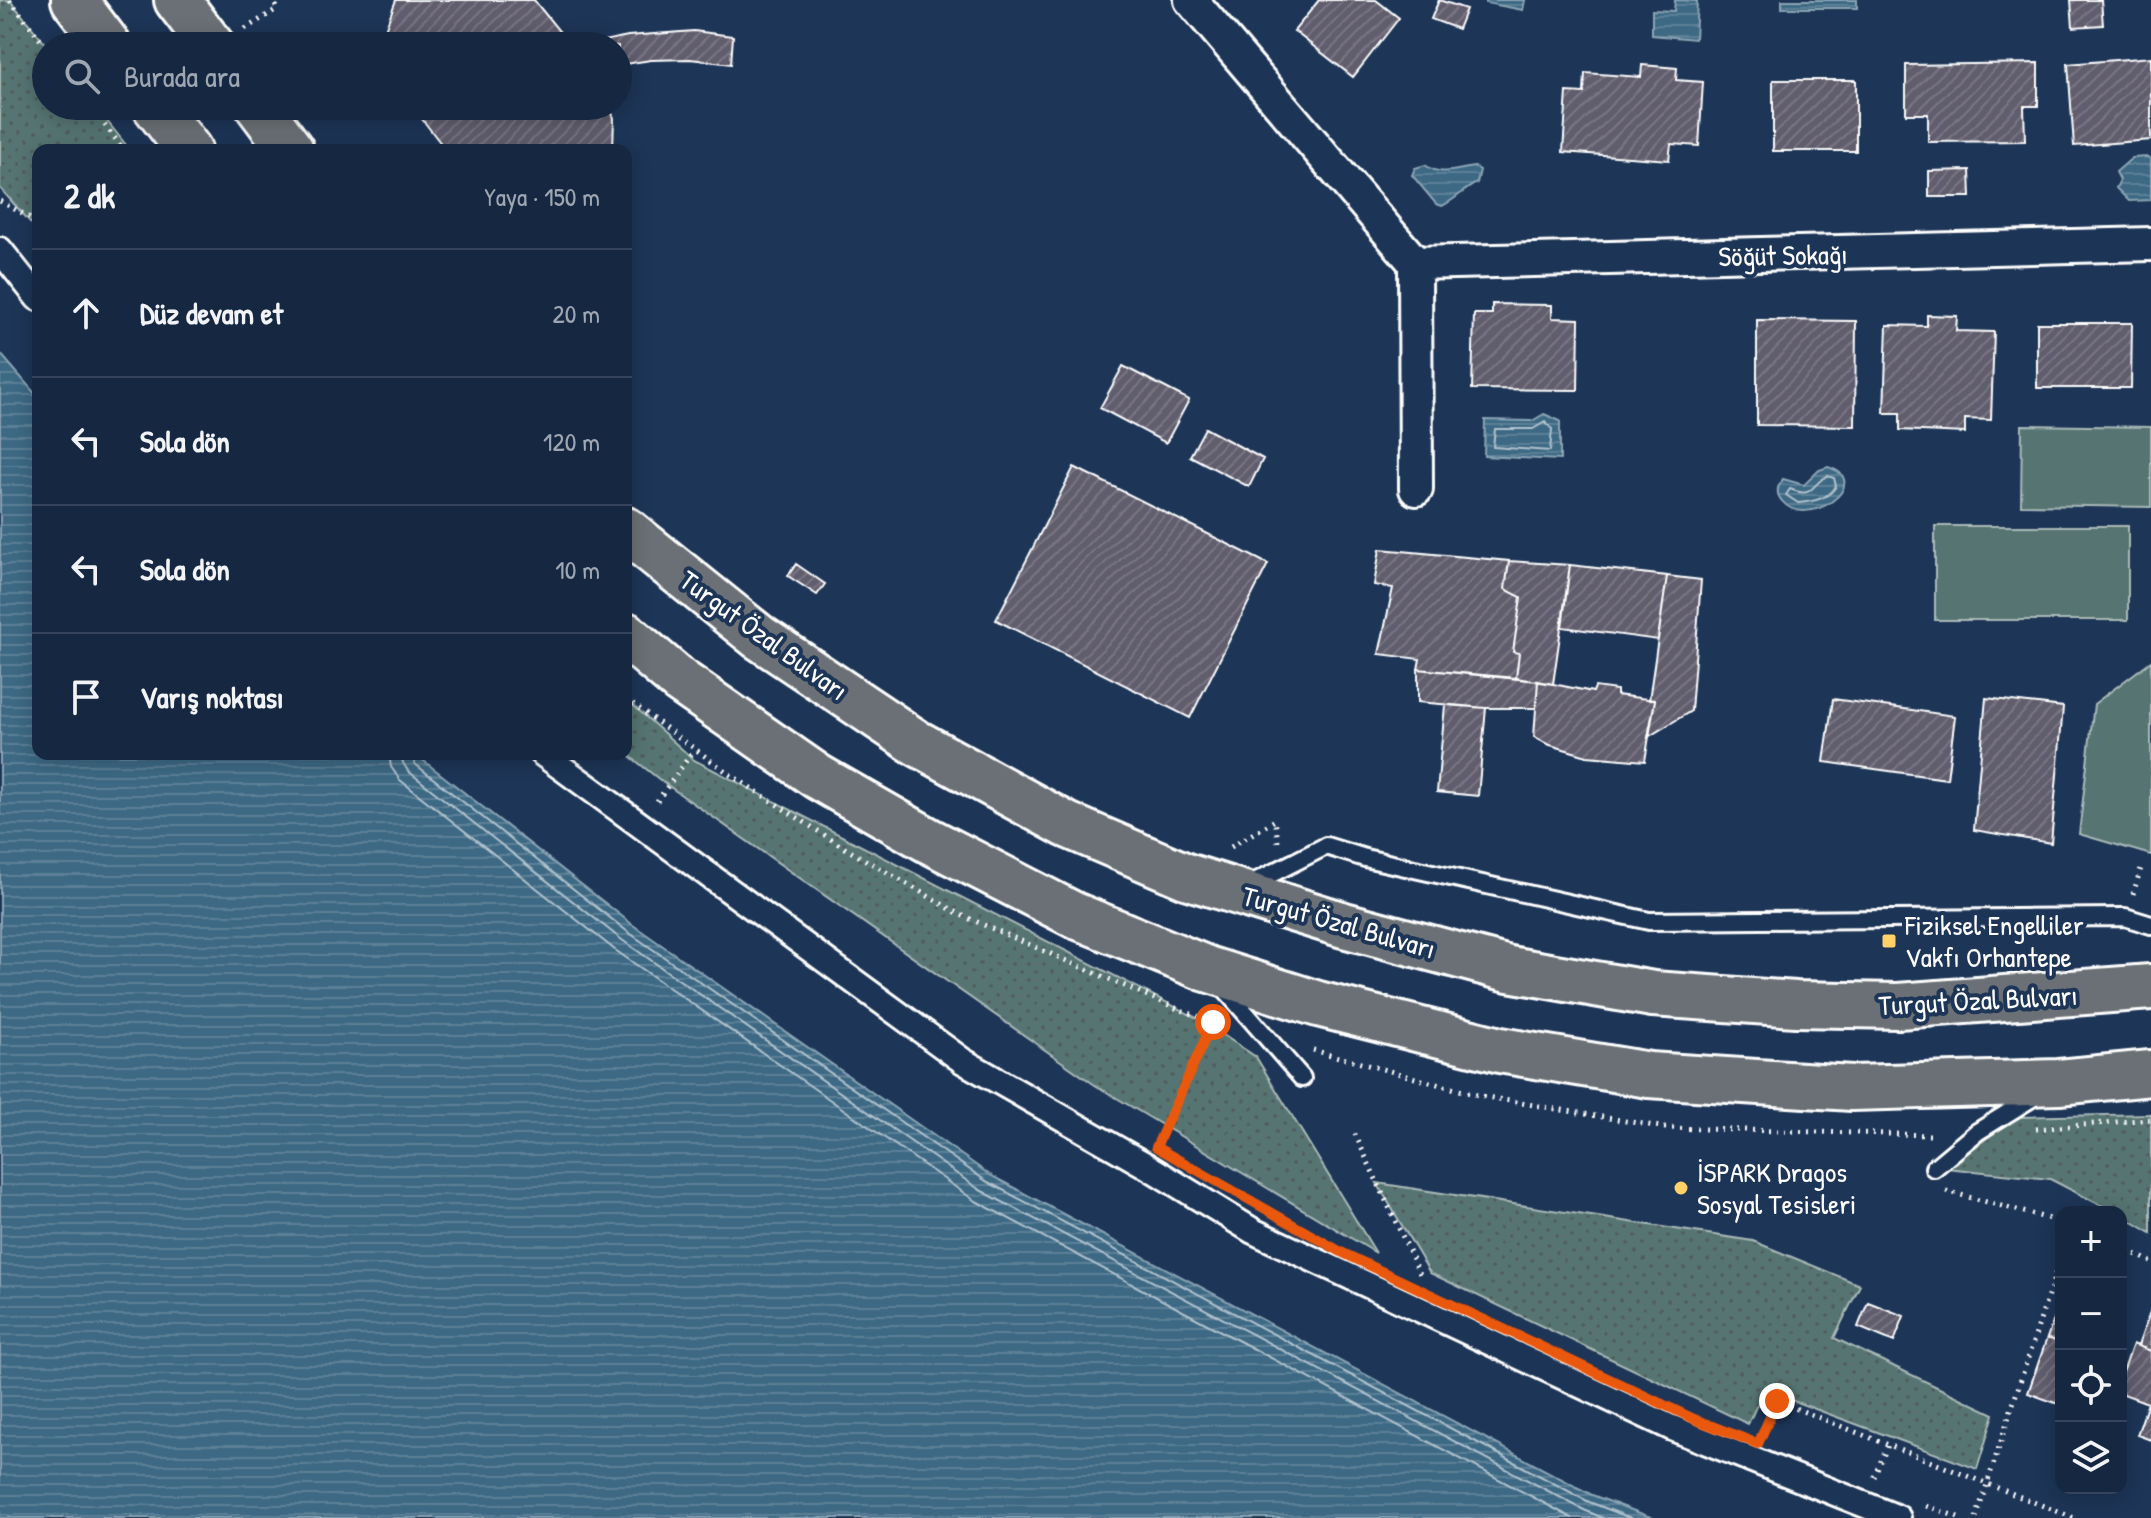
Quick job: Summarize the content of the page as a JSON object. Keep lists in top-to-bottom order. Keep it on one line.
{"streets":{"highway":["Turgut Özal Bulvarı"],"street":["Söğüt Sokağı"]},"places":{"transit":["Fiziksel Engelliler Vakfı Orhantepe"],"other":["İSPARK Dragos Sosyal Tesisleri"]},"page":{"search":"Burada ara","heading":["2 dk","Yaya · 150 m"],"list":[["Düz devam et","20 m"],["Sola dön","120 m"],["Sola dön","10 m"],"Varış noktası"],"map_buttons":["+","−"]}}
